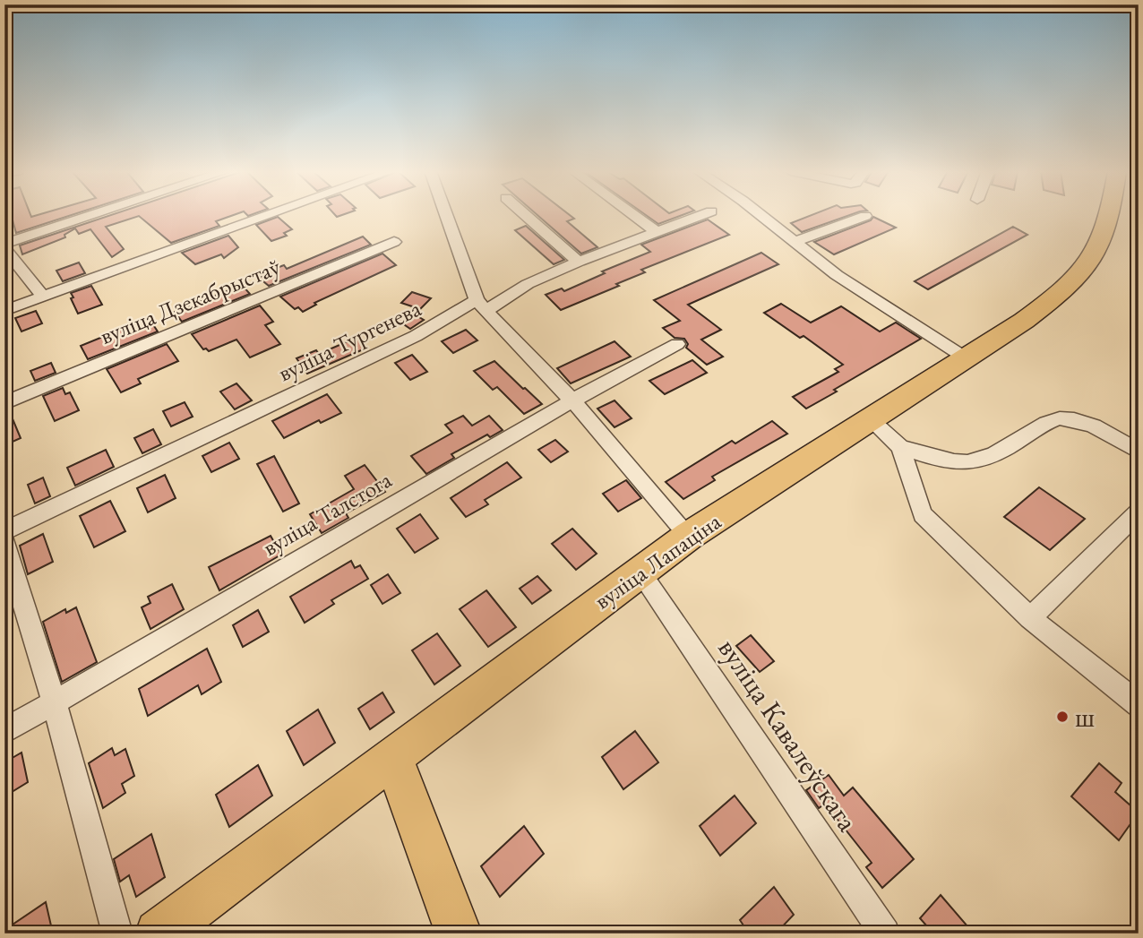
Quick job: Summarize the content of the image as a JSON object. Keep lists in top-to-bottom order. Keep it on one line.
{"streets":{"main road":["вуліца Лапаціна"],"street":["вуліца Дзекабрыстаў","вуліца Тургенева","вуліца Талстога","вуліца Кавалеўскага"]},"crossings":[["вуліца Лапаціна","вуліца Кавалеўскага"]],"places":["ш"]}
